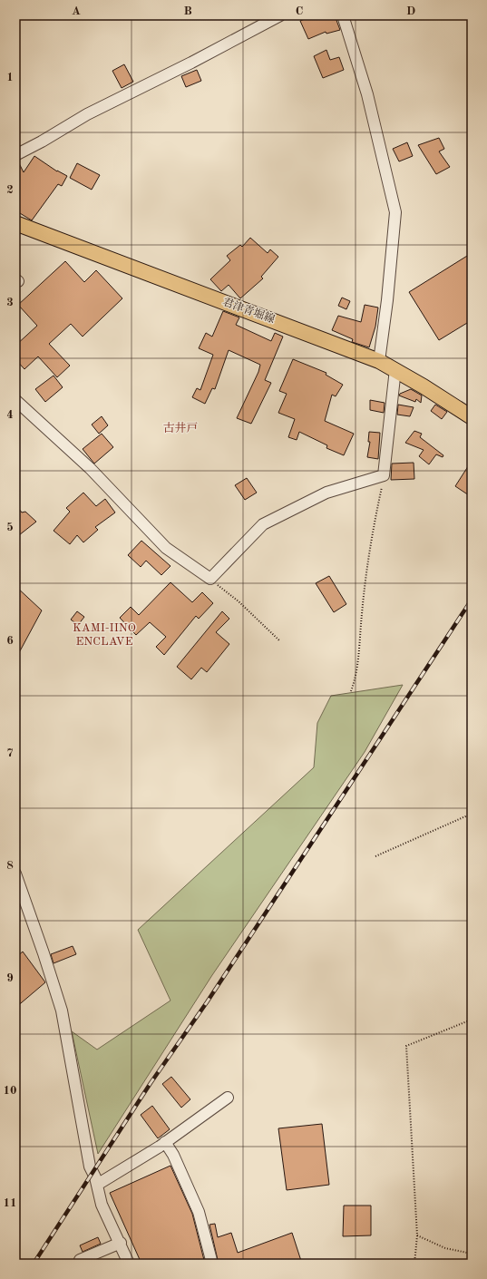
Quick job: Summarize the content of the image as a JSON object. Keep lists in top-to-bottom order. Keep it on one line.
{"streets":{"main road":["君津青堀線"]},"districts":["古井戸","KAMI-IINO ENCLAVE"],"grid":{"columns":["A","B","C","D"],"rows":["1","2","3","4","5","6","7","8","9","10","11"]}}
